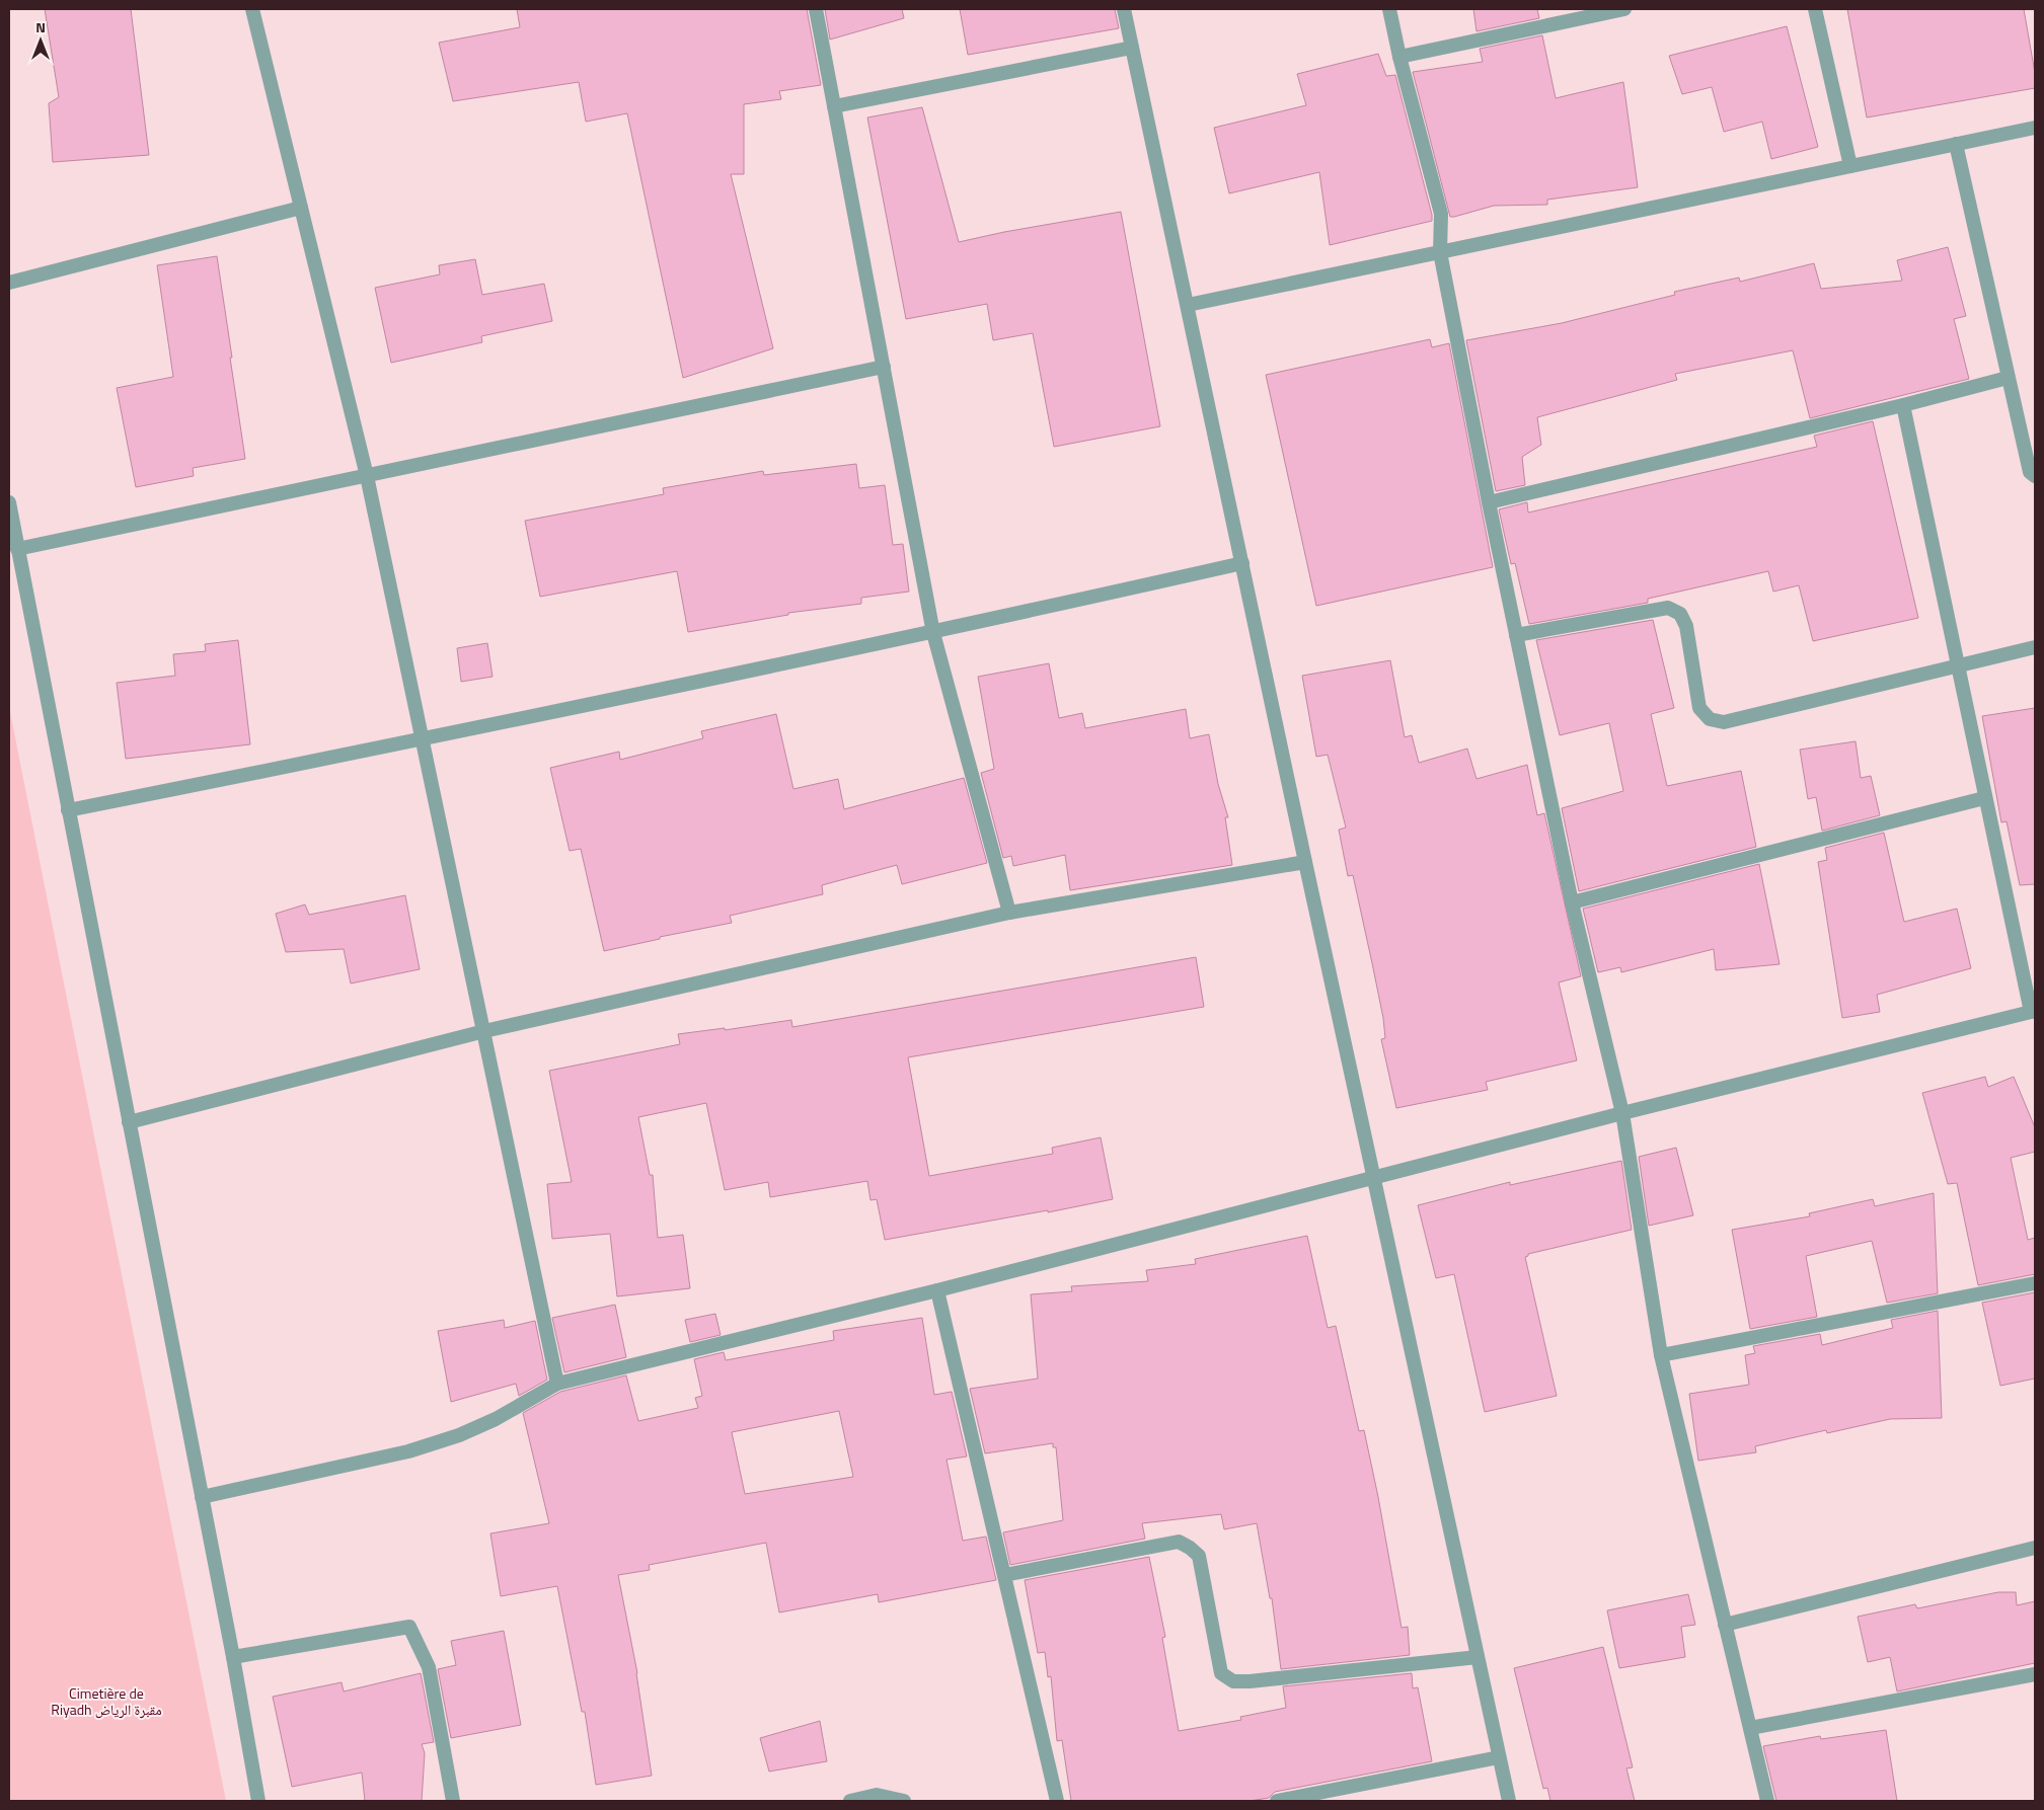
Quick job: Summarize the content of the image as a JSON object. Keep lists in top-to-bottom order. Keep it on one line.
{"parks":["Cimetière de Riyadh مقبرة الرياض"],"north":"top"}
